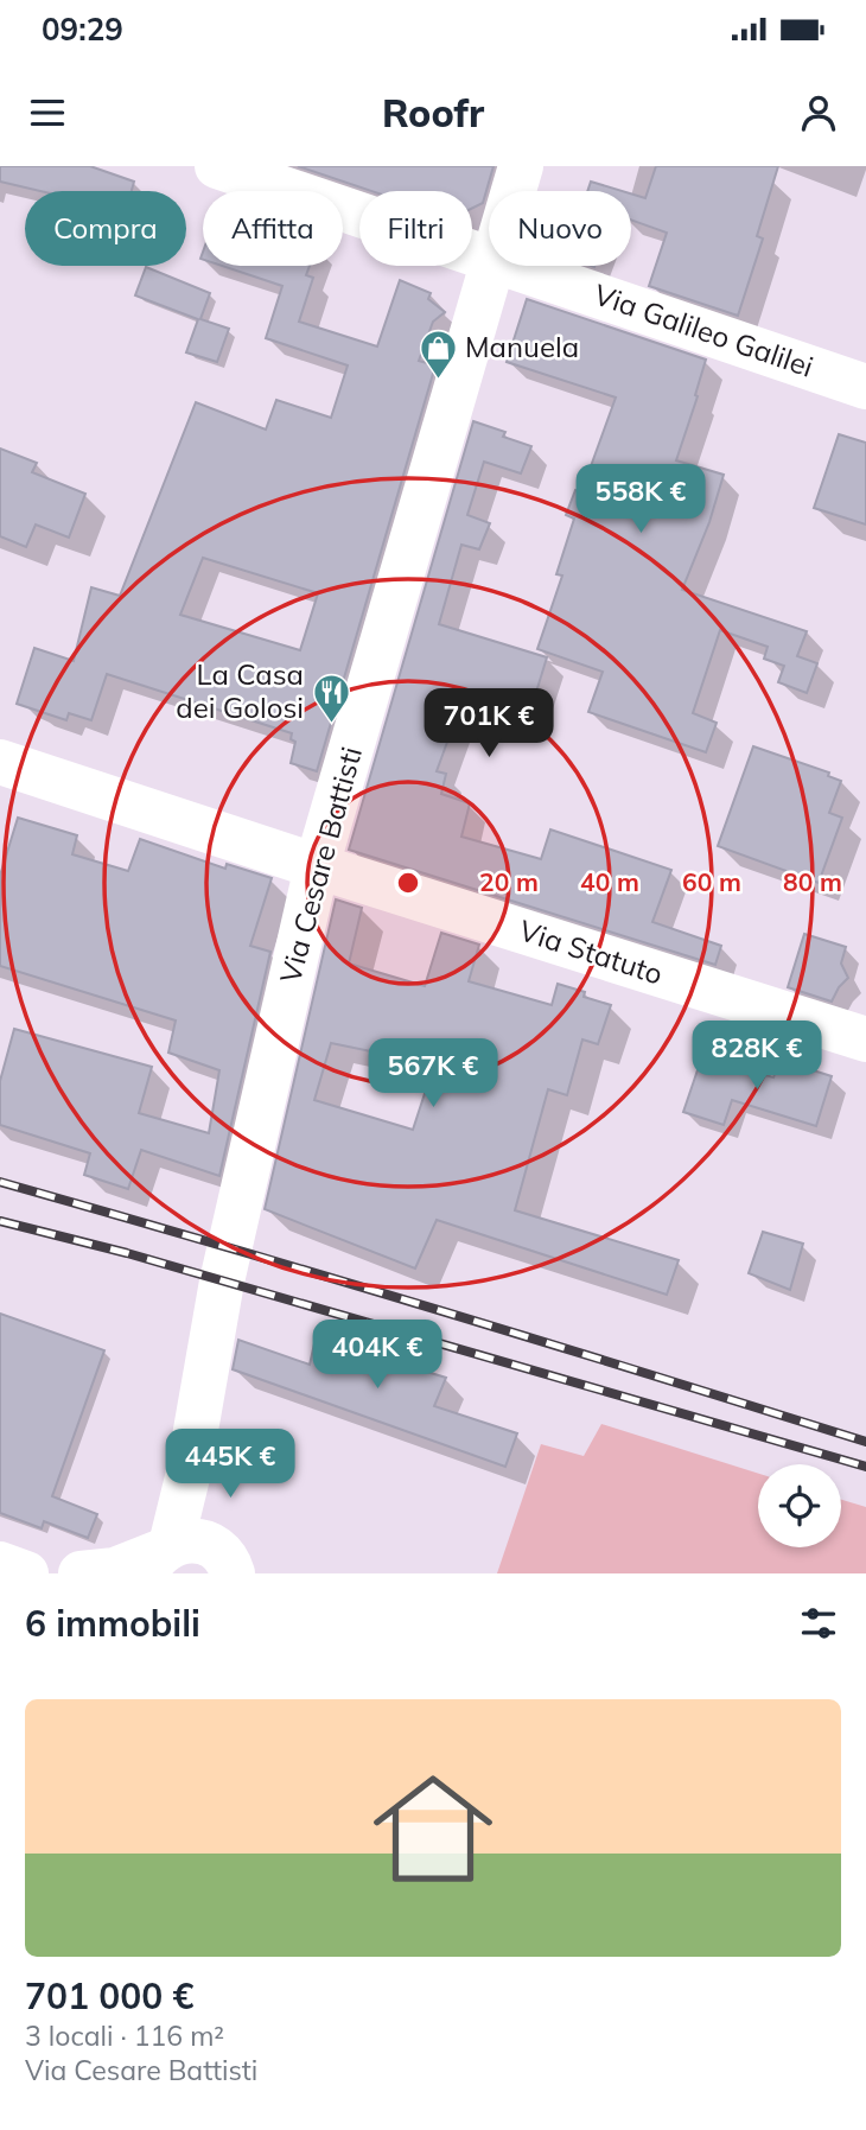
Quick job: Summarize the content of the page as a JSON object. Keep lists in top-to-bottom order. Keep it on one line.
{"streets":{"street":["Via Galileo Galilei","Via Cesare Battisti","Via Statuto"]},"crossings":[["Via Cesare Battisti","Via Statuto"]],"places":{"shop":["Manuela"],"restaurant":["La Casa dei Golosi"]},"page":{"status":"09:29","header":"Roofr","chip":["Compra","Affitta","Filtri","Nuovo"],"price":["558K €","701K €","828K €","567K €","404K €","445K €"],"heading":"6 immobili","list":[{"name":"701 000 €","note":"3 locali · 116 m² · Via Cesare Battisti"}]},"rings":["20 m","40 m","60 m","80 m"]}
